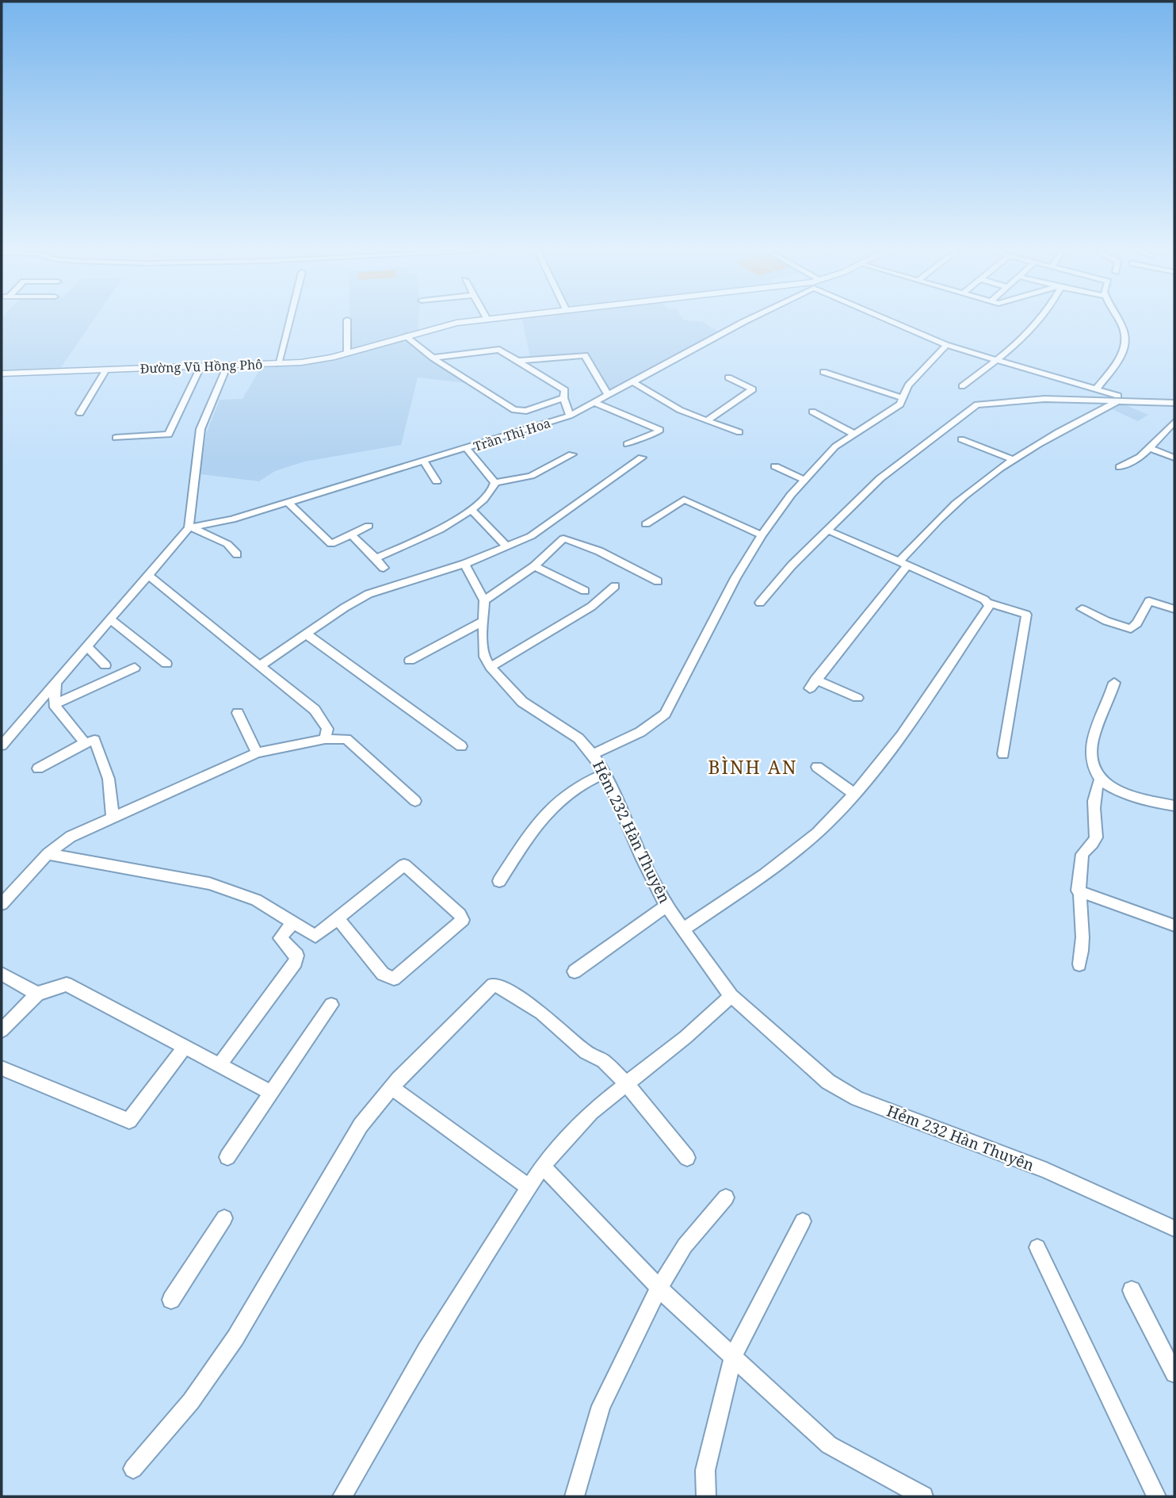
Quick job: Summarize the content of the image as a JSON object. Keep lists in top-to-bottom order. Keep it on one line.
{"streets":{"street":["Đường Vũ Hồng Phô","Trần Thị Hoa","Hẻm 232 Hàn Thuyên"]},"districts":["BÌNH AN"]}
